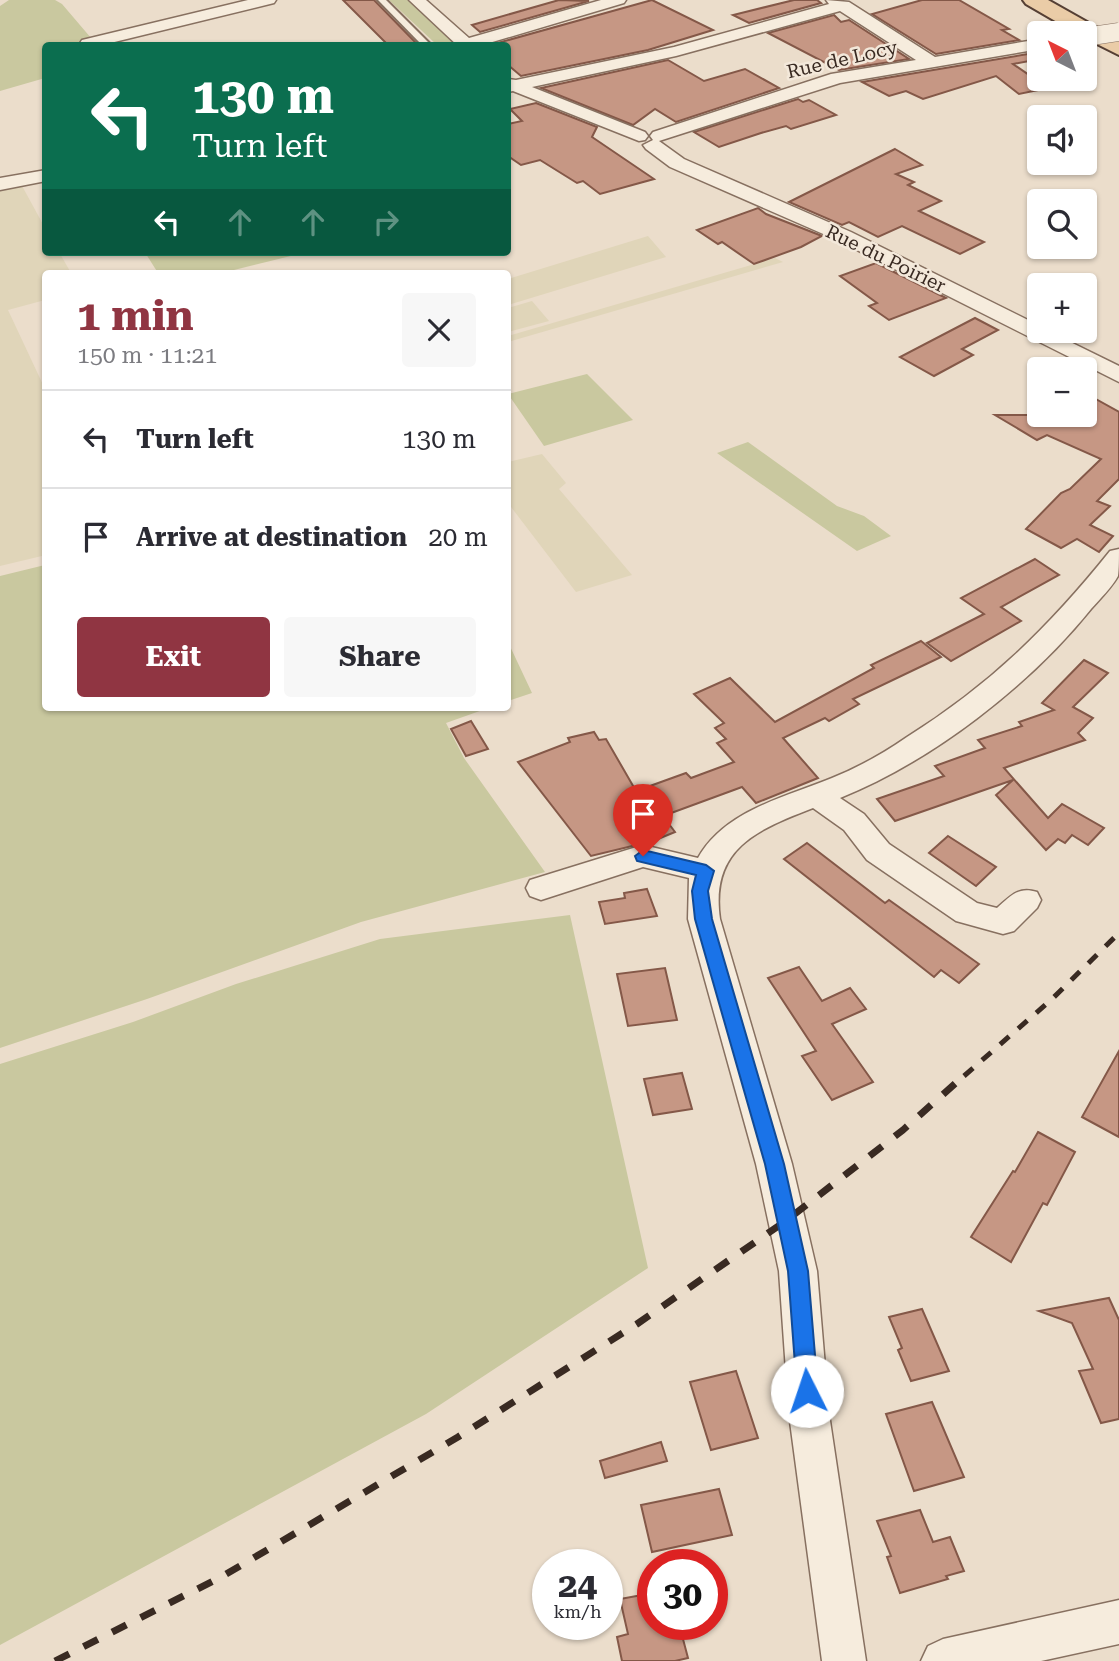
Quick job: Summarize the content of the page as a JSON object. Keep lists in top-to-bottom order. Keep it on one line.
{"streets":{"street":["Rue de Locy","Rue du Poirier"]},"crossings":[["Rue de Locy","Rue du Poirier"]],"north":"top left","page":{"map_buttons":["+","−"],"turn":["130 m","Turn left"],"heading":["1 min","150 m · 11:21"],"list":[{"name":"Turn left","value":"130 m"},{"name":"Arrive at destination","value":"20 m"}],"buttons":["Exit","Share"],"speed":"24 km/h","limit":"30"}}
